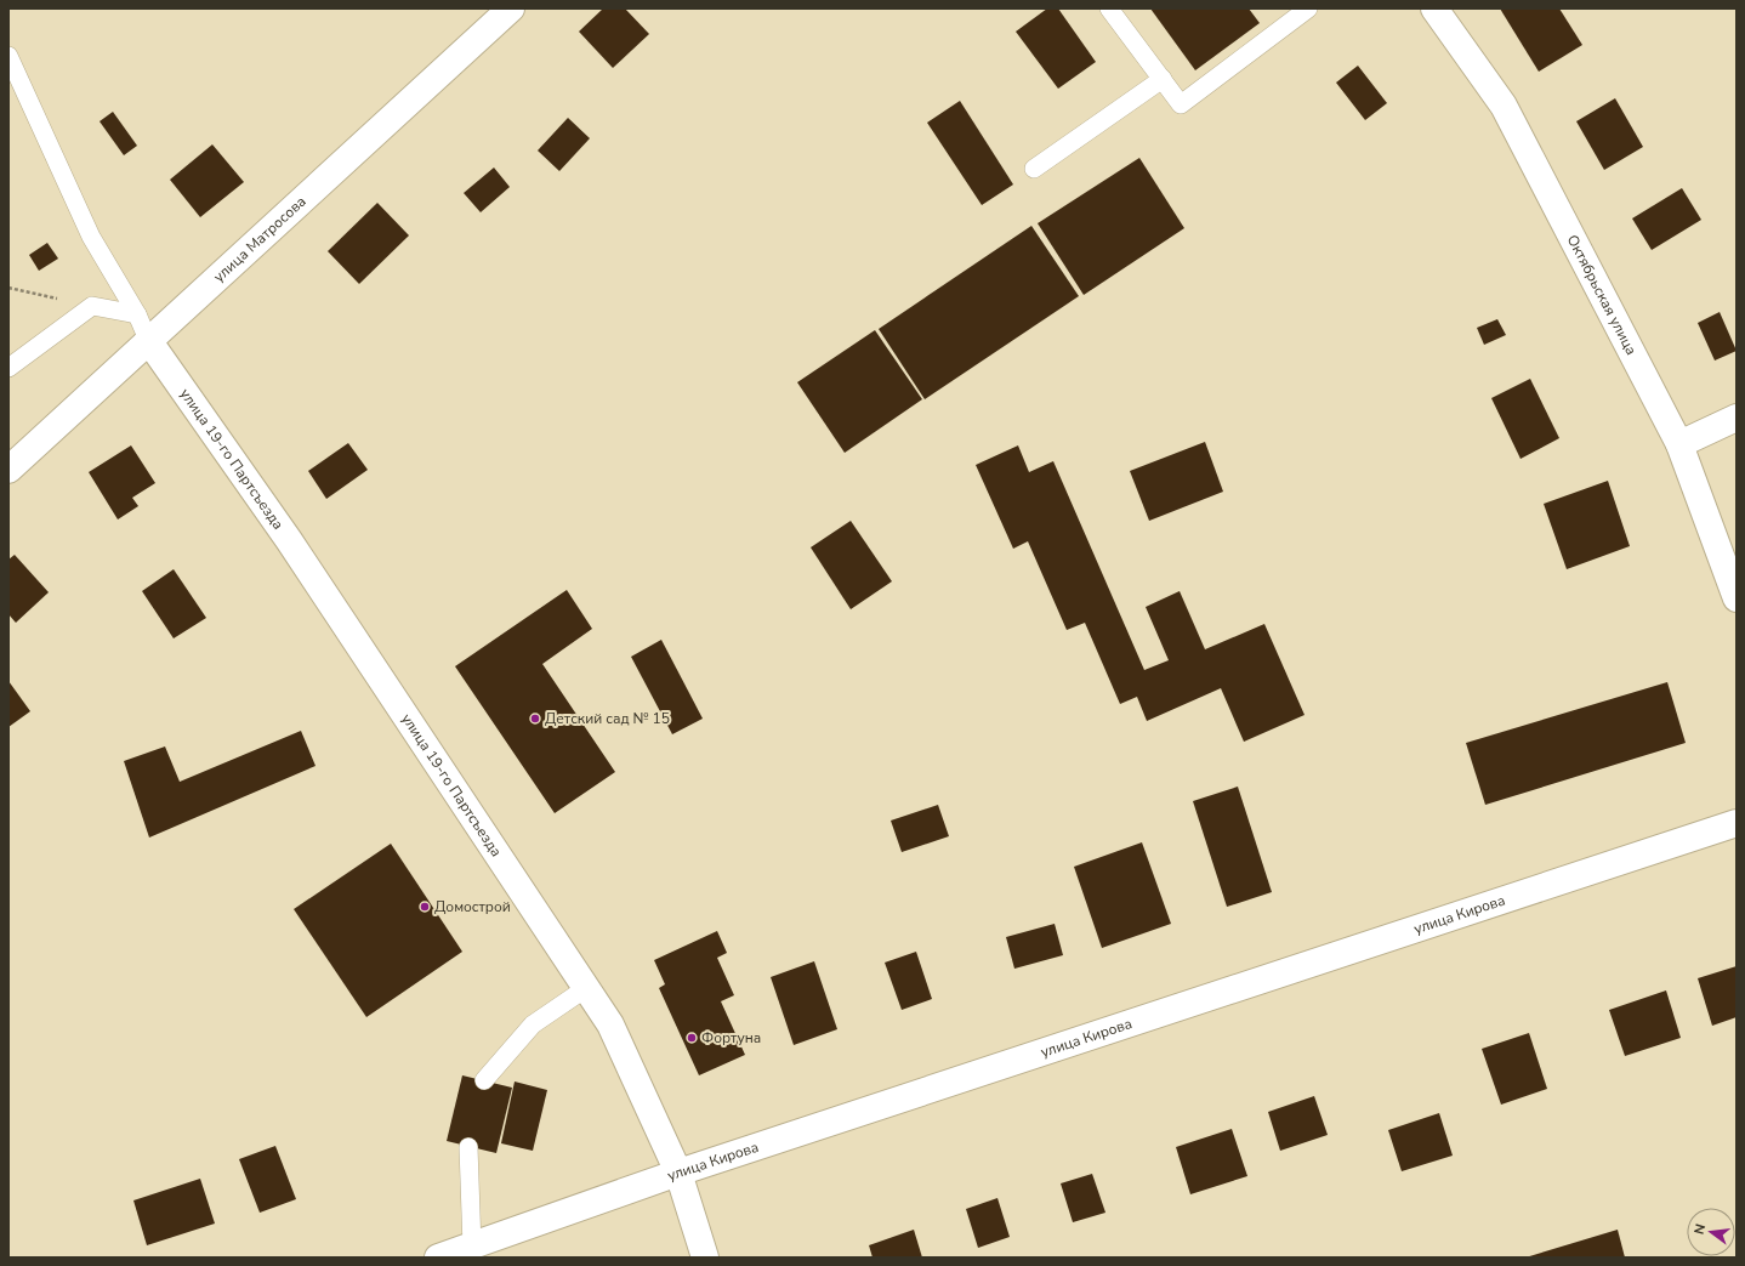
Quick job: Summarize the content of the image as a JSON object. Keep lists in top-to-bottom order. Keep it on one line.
{"streets":{"street":["улица Матросова","Октябрьская улица","улица 19-го Партсъезда","улица Кирова"]},"crossings":[["улица Матросова","улица 19-го Партсъезда"],["улица 19-го Партсъезда","улица Кирова"]],"places":["Детский сад № 15","Домострой","Фортуна"],"north":"left"}
